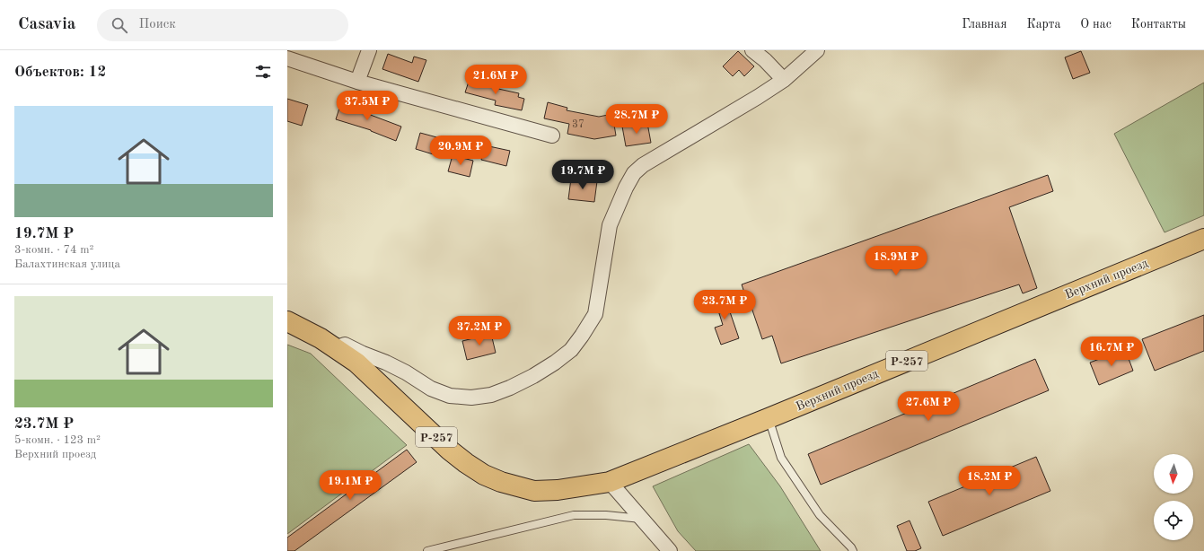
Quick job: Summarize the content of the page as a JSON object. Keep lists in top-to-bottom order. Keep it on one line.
{"streets":{"highway":["Верхний проезд","Р-257"]},"crossings":[["Верхний проезд","Р-257"]],"house_numbers":["37"],"north":"bottom","page":{"header":"Casavia","search":"Поиск","nav":["Главная","Карта","О нас","Контакты"],"heading":"Объектов: 12","price":["21.6M ₽","37.5M ₽","28.7M ₽","20.9M ₽","19.7M ₽","18.9M ₽","23.7M ₽","37.2M ₽","16.7M ₽","27.6M ₽","18.2M ₽","19.1M ₽"],"list":[{"name":"19.7M ₽","note":"3-комн. · 74 m² · Балахтинская улица"},{"name":"23.7M ₽","note":"5-комн. · 123 m² · Верхний проезд"}]}}
